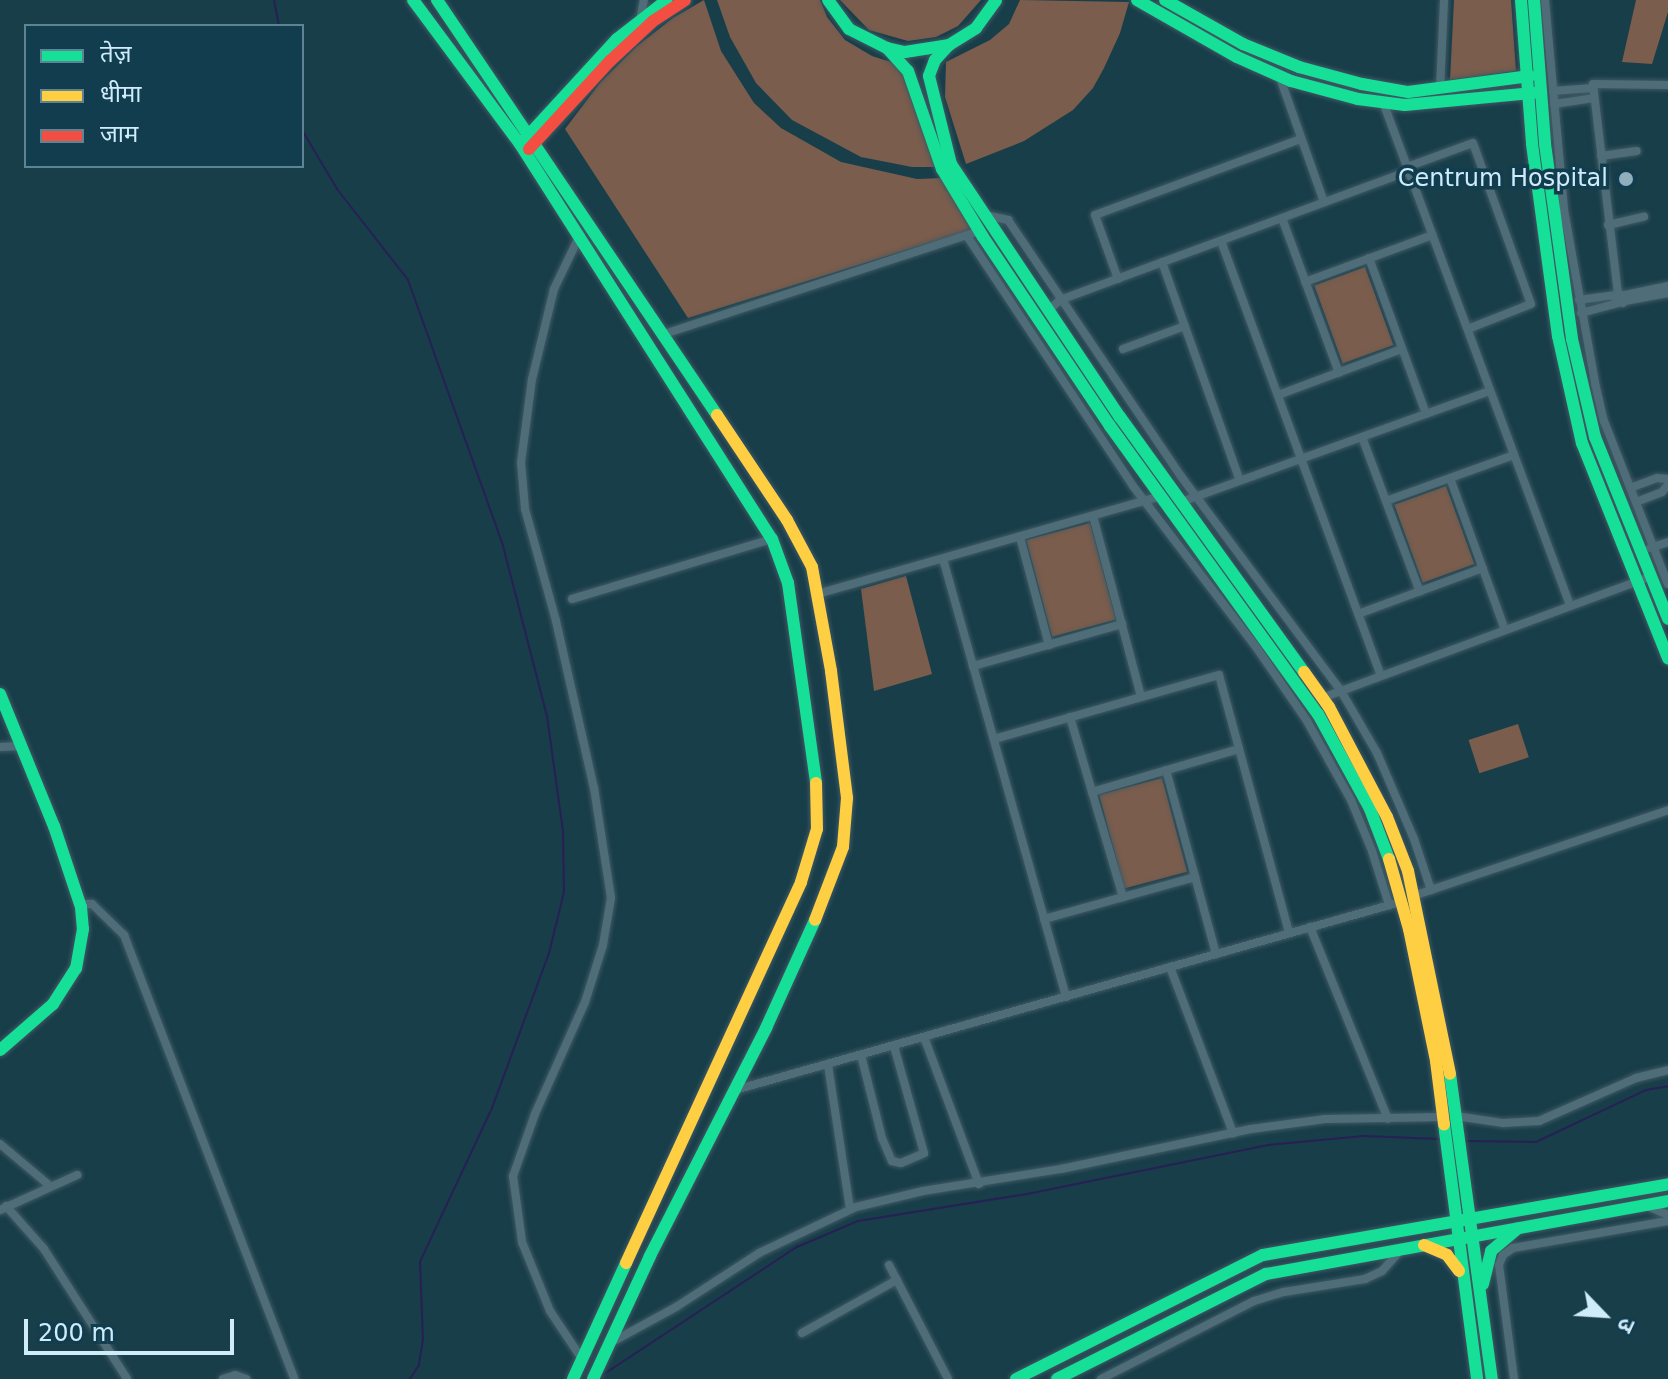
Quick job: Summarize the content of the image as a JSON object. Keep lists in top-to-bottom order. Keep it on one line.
{"places":["Centrum Hospital"],"legend":["तेज़","धीमा","जाम"],"scale_bar":"200 m","north":"bottom right"}
